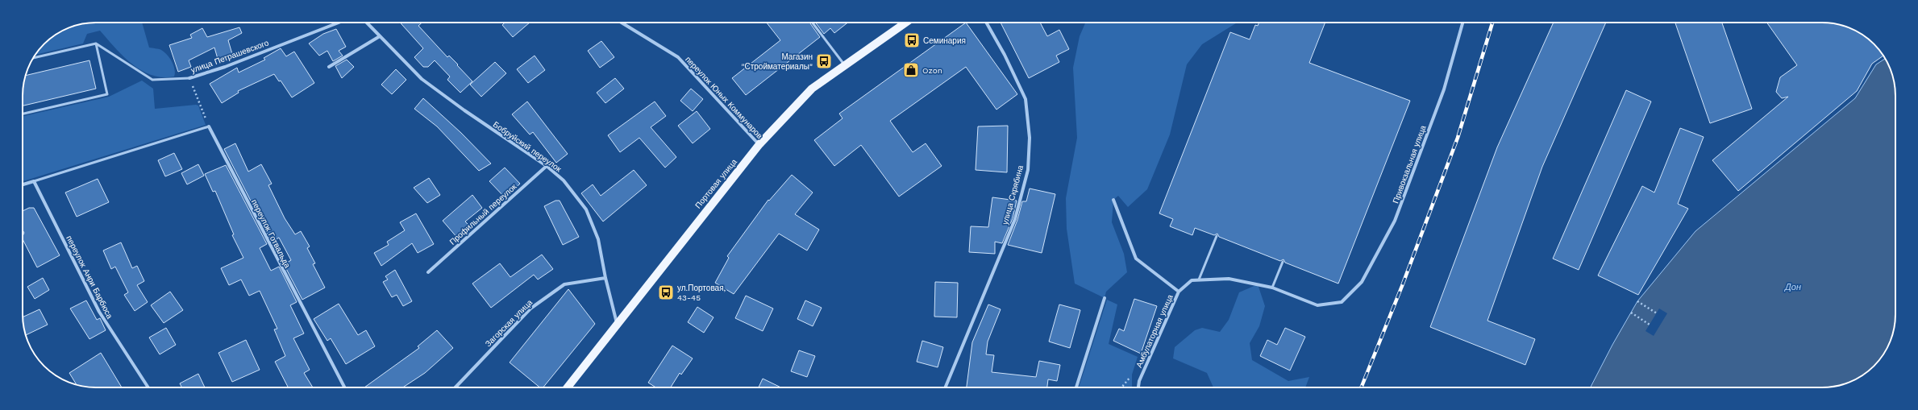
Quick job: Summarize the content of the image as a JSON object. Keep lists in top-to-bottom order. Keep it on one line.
{"streets":{"main road":["Портовая улица"],"street":["улица Петрашевского","переулок Юных Коммунаров","Бобруйский переулок","Привокзальная улица","улица Скрябина","Профильный переулок","переулок Готвальда","переулок Анри Барбюса","Загорская улица","Амбулаторная улица"]},"crossings":[["переулок Юных Коммунаров","Портовая улица"],["Бобруйский переулок","Портовая улица"],["Бобруйский переулок","Профильный переулок"],["Бобруйский переулок","Загорская улица"],["Привокзальная улица","Амбулаторная улица"]],"water":["Дон"],"places":{"bus stop":["Семинария","Магазин \"Стройматериалы\"","ул.Портовая, 43-45"],"shop":["Ozon"]}}
